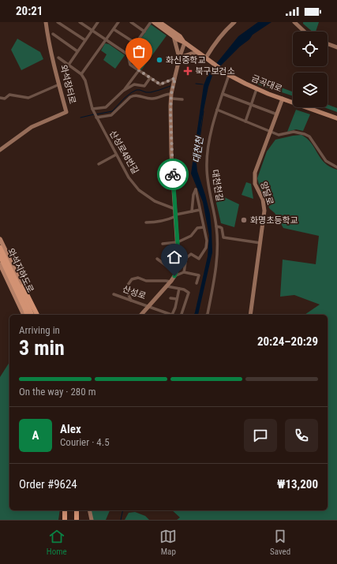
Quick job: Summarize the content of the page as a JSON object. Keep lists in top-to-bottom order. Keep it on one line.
{"streets":{"highway":["와석지하도로"],"main road":["금곡대로","와석장터로","양달로","산성로"],"street":["산성로48번길","대천천길"]},"crossings":[["금곡대로","대천천길"],["금곡대로","양달로"],["산성로48번길","산성로"]],"water":["대천천"],"places":{"other":["화신중학교","화명초등학교"],"health":["북구보건소"]},"page":{"status":"20:21","heading":["3 min","Arriving in","20:24–20:29"],"panel":["Alex","Courier · 4.5","Order #9624","₩13,200"],"bar":"On the way · 280 m","round":"A","tabs":["Home","Map","Saved"]}}
